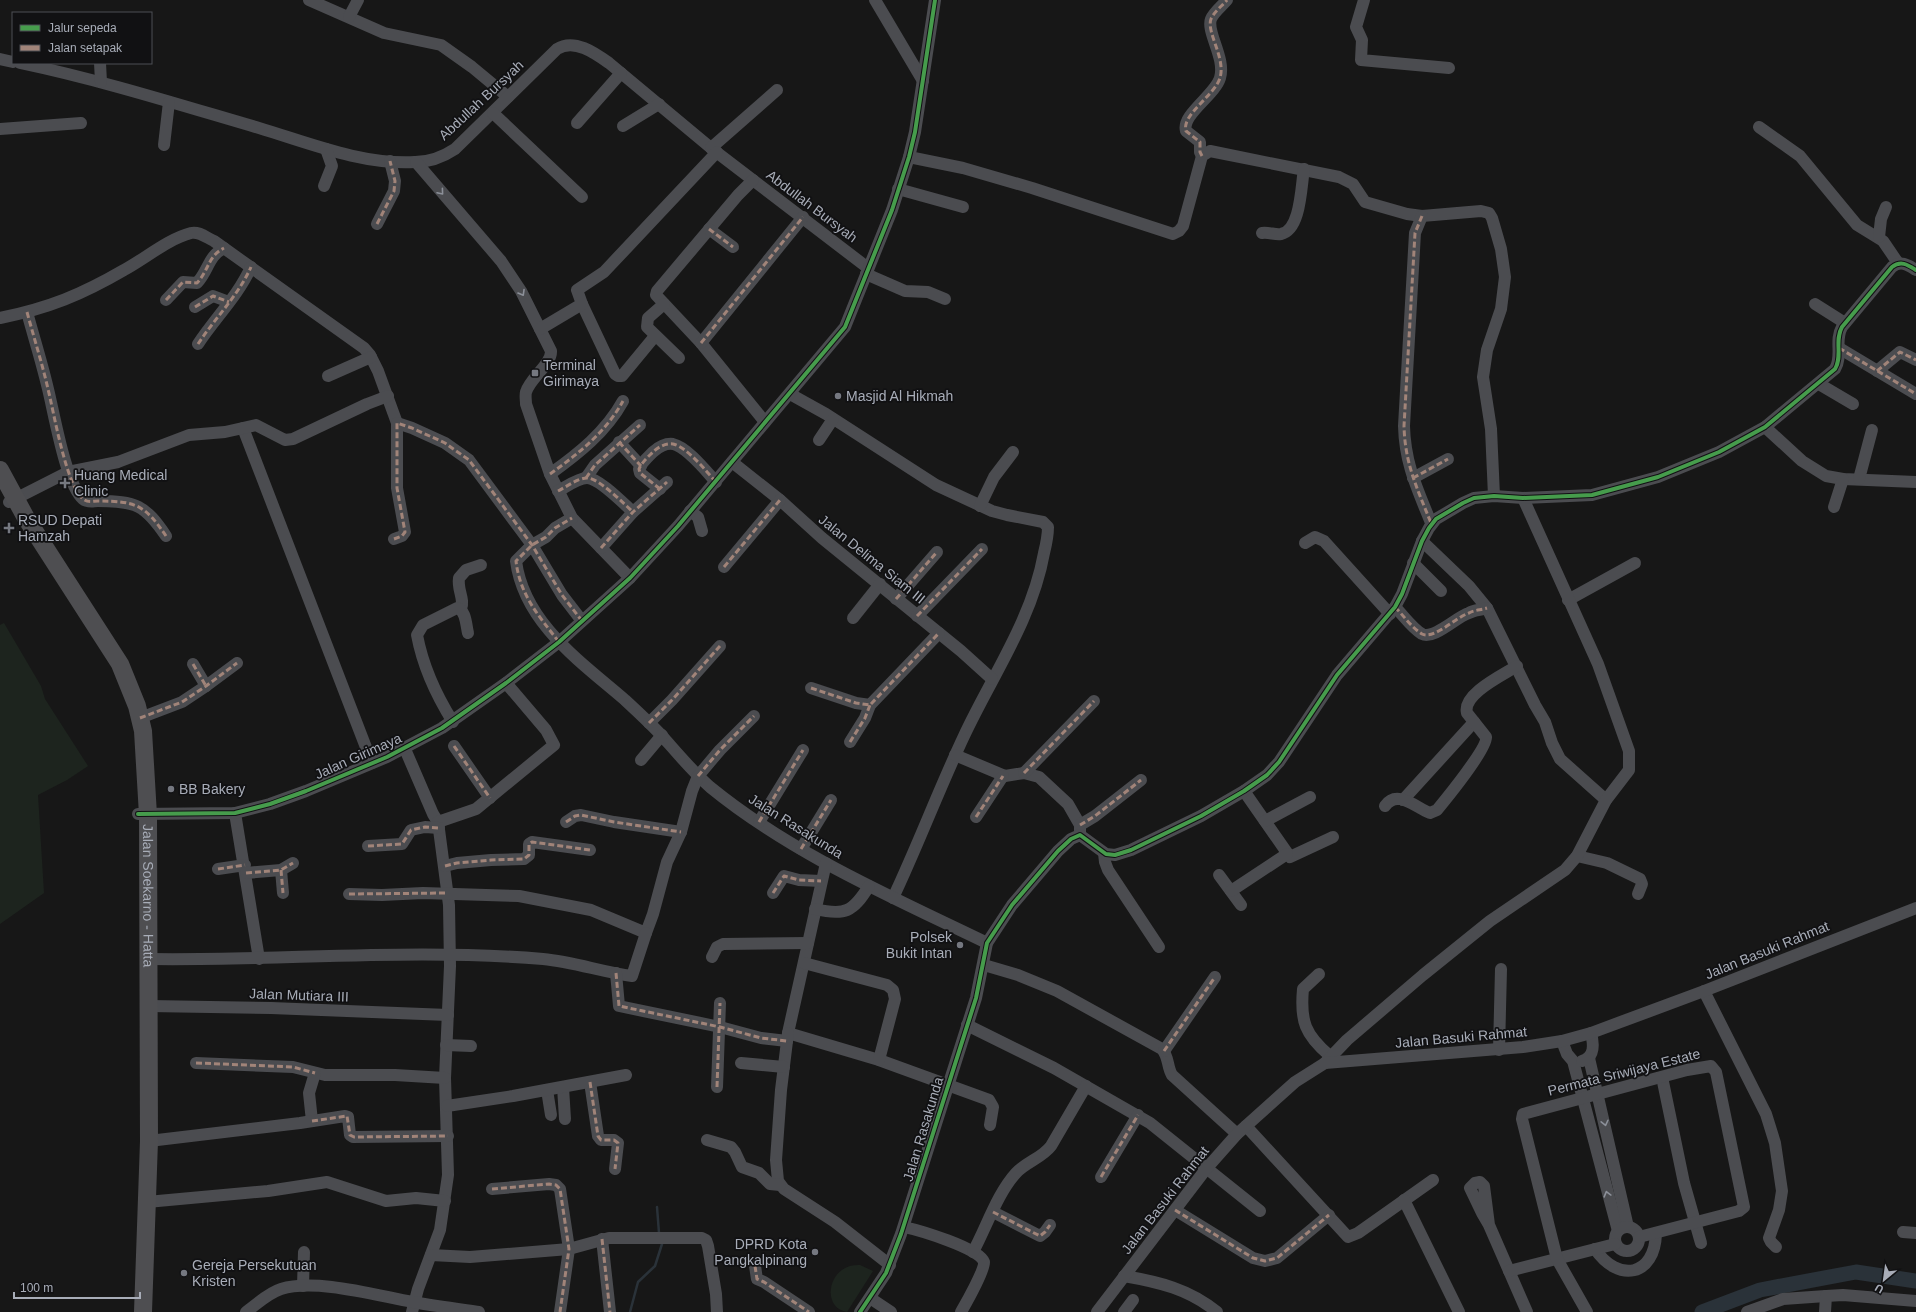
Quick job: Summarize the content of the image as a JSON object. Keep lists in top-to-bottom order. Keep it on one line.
{"streets":{"highway":["Jalan Soekarno - Hatta"],"street":["Abdullah Bursyah","Jalan Delima Siam III","Jalan Girimaya","Jalan Rasakunda","Jalan Basuki Rahmat","Jalan Mutiara III","Permata Sriwijaya Estate"]},"crossings":[["Abdullah Bursyah","Jalan Girimaya"],["Jalan Delima Siam III","Jalan Girimaya"],["Jalan Girimaya","Jalan Rasakunda"],["Jalan Girimaya","Jalan Soekarno - Hatta"],["Jalan Soekarno - Hatta","Jalan Mutiara III"]],"places":{"transit":["Terminal Girimaya"],"other":["Masjid Al Hikmah","BB Bakery","Polsek Bukit Intan","DPRD Kota Pangkalpinang","Gereja Persekutuan Kristen"],"health":["Huang Medical Clinic","RSUD Depati Hamzah"]},"legend":["Jalur sepeda","Jalan setapak"],"scale_bar":"100 m","north":"bottom left"}
